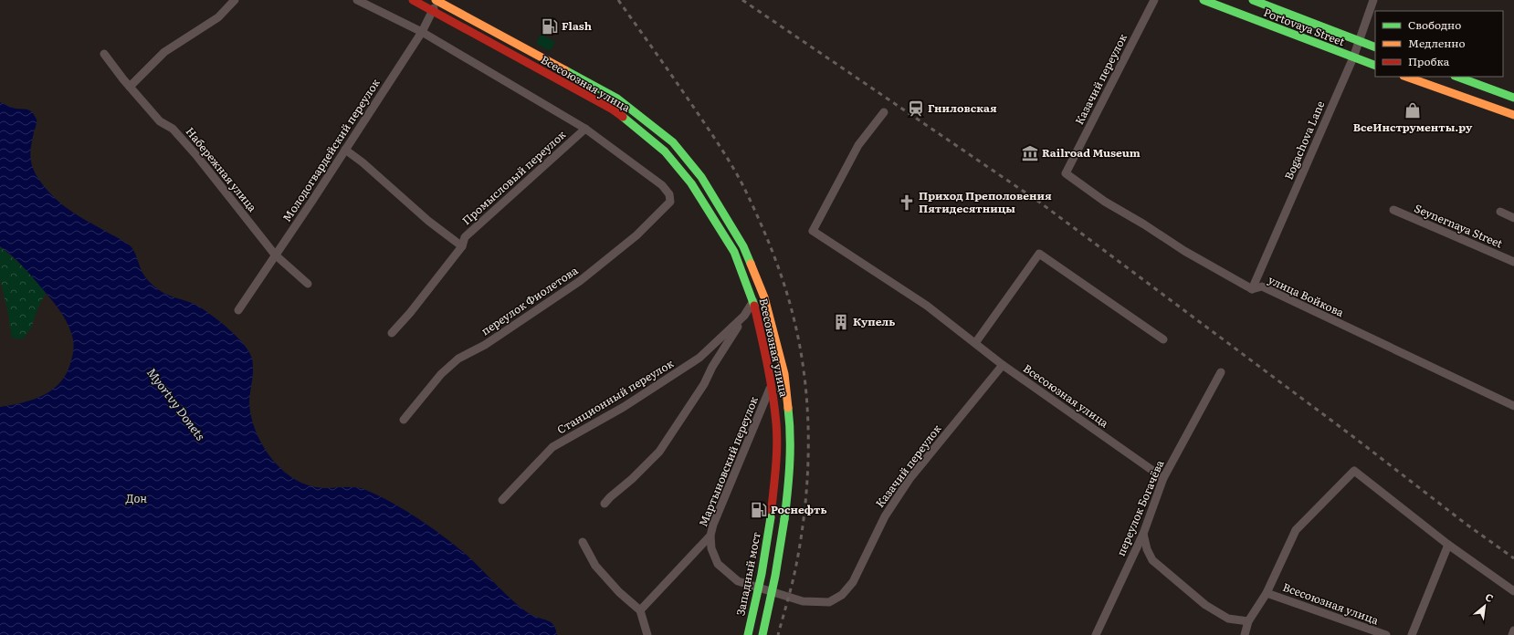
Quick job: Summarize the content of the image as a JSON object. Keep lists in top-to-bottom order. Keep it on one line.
{"streets":{"main road":["Portovaya Street","Всесоюзная улица","Западный мост"],"street":["Казачий переулок","Bogachova Lane","Молодогвардейский переулок","Набережная улица","Промысловый переулок","Seynernaya Street","улица Войкова","переулок Фиолетова","Станционный переулок","Мартыновский переулок","переулок Богачёва"]},"crossings":[["Portovaya Street","Bogachova Lane"],["Казачий переулок","Всесоюзная улица"],["Казачий переулок","улица Войкова"],["Казачий переулок","Мартыновский переулок"],["Всесоюзная улица","Молодогвардейский переулок"],["Всесоюзная улица","Станционный переулок"],["Всесоюзная улица","Мартыновский переулок"],["Всесоюзная улица","переулок Богачёва"],["Всесоюзная улица","Западный мост"],["Bogachova Lane","улица Войкова"],["Молодогвардейский переулок","Набережная улица"],["Промысловый переулок","переулок Фиолетова"]],"water":["Myortvy Donets","Дон"],"places":{"fuel station":["Flash","Роснефть"],"station":["Гниловская"],"shop":["ВсеИнструменты.ру"],"museum":["Railroad Museum"],"church":["Приход Преполовения Пятидесятницы"],"building":["Купель"]},"legend":["Свободно","Медленно","Пробка"],"north":"top right"}
